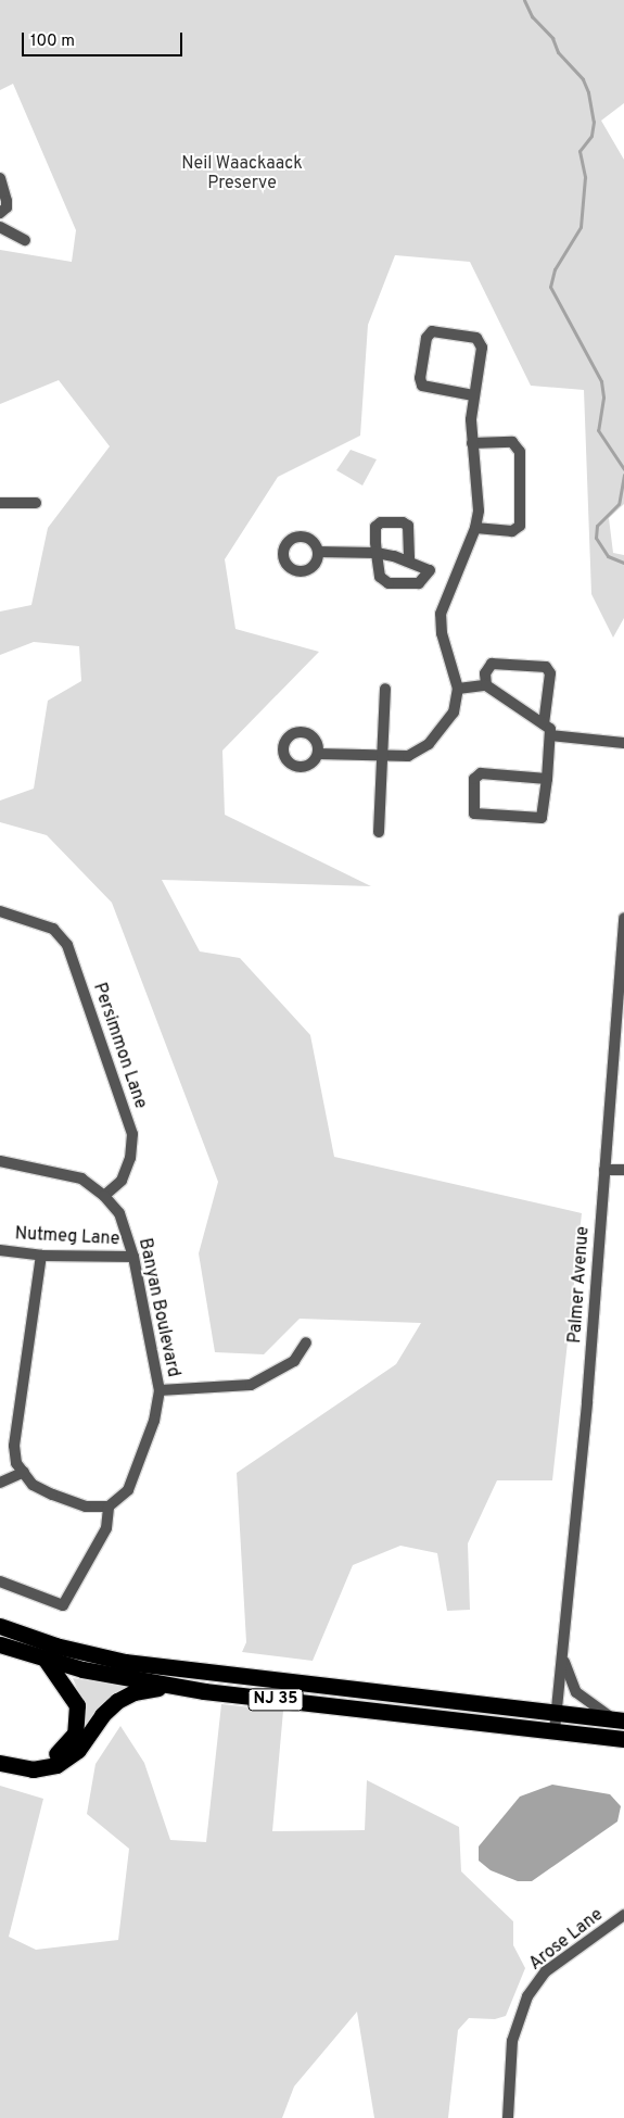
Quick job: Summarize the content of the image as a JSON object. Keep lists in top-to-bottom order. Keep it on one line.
{"streets":{"highway":["NJ 35"],"street":["Persimmon Lane","Nutmeg Lane","Palmer Avenue","Banyan Boulevard","Arose Lane"]},"crossings":[["Persimmon Lane","Banyan Boulevard"],["Nutmeg Lane","Banyan Boulevard"],["Palmer Avenue","NJ 35"]],"parks":["Neil Waackaack Preserve"],"scale_bar":"100 m"}
